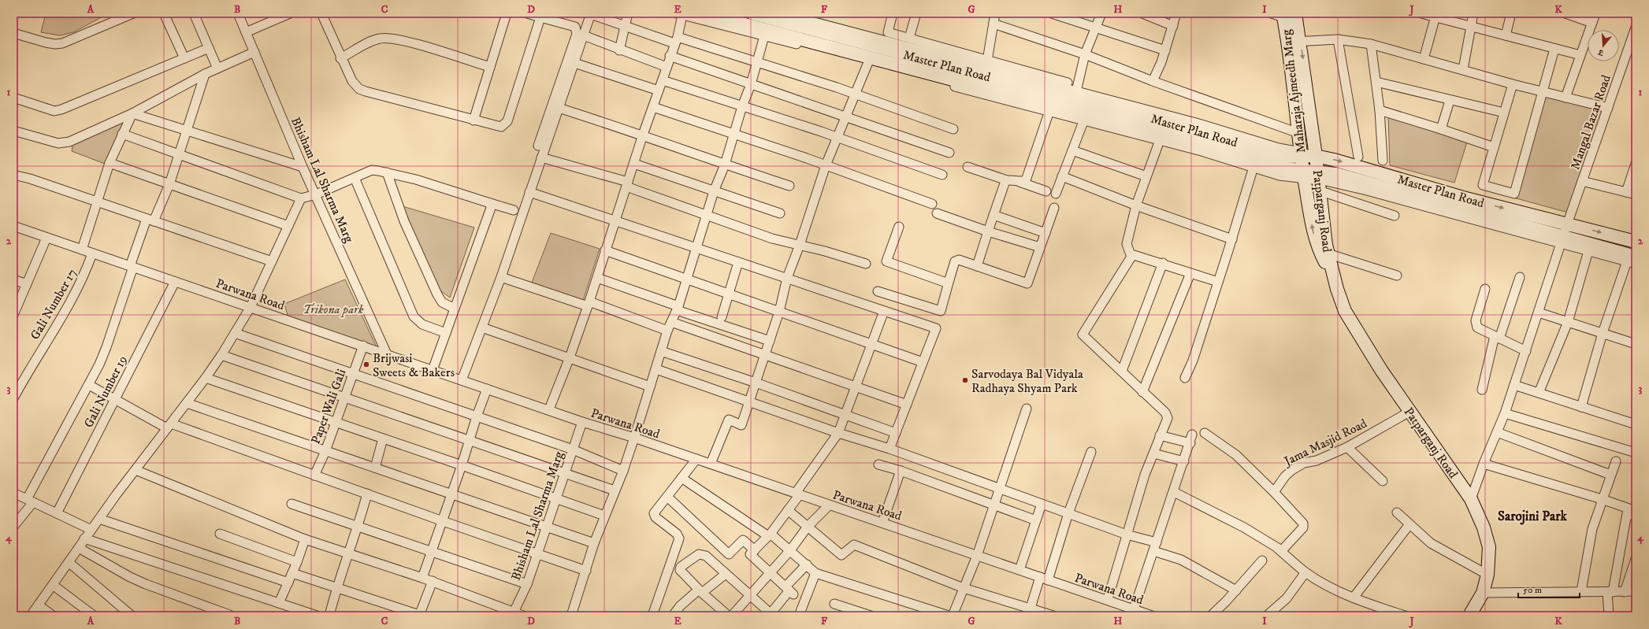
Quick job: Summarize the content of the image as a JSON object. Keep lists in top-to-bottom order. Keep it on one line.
{"streets":{"main road":["Master Plan Road","Maharaja Ajmeedh Marg","Patparganj Road"],"street":["Mangal Bazar Road","Bhisham Lal Sharma Marg","Parwana Road","Gali Number 17","Gali Number 19","Paper Wali Gali","Jama Masjid Road"]},"crossings":[["Master Plan Road","Maharaja Ajmeedh Marg"],["Master Plan Road","Mangal Bazar Road"],["Master Plan Road","Patparganj Road"],["Maharaja Ajmeedh Marg","Patparganj Road"],["Mangal Bazar Road","Patparganj Road"],["Bhisham Lal Sharma Marg","Parwana Road"],["Patparganj Road","Jama Masjid Road"],["Parwana Road","Gali Number 17"],["Parwana Road","Gali Number 19"],["Parwana Road","Paper Wali Gali"]],"districts":["Sarojini Park"],"parks":["Trikona park"],"places":["Brijwasi Sweets & Bakers","Sarvodaya Bal Vidyala Radhaya Shyam Park"],"scale_bar":"50 m","north":"bottom","grid":{"columns":["A","B","C","D","E","F","G","H","I","J","K"],"rows":["1","2","3","4"]}}
